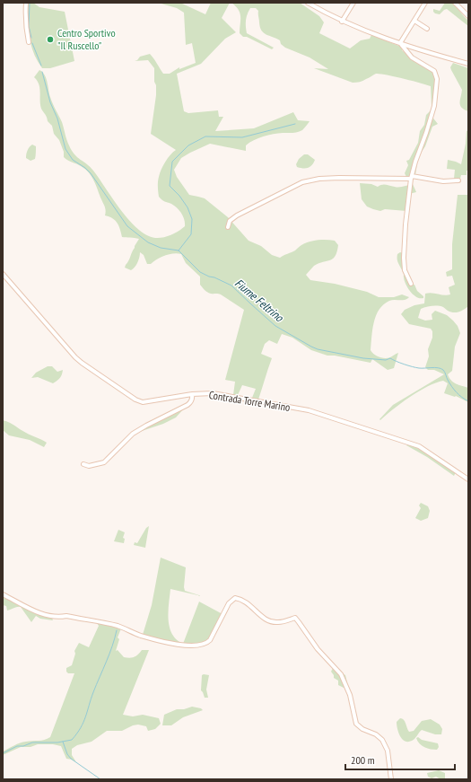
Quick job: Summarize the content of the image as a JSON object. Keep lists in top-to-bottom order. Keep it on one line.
{"streets":{"street":["Contrada Torre Marino"]},"water":["Fiume Feltrino"],"places":["Centro Sportivo \"Il Ruscello\""],"scale_bar":"200 m"}
